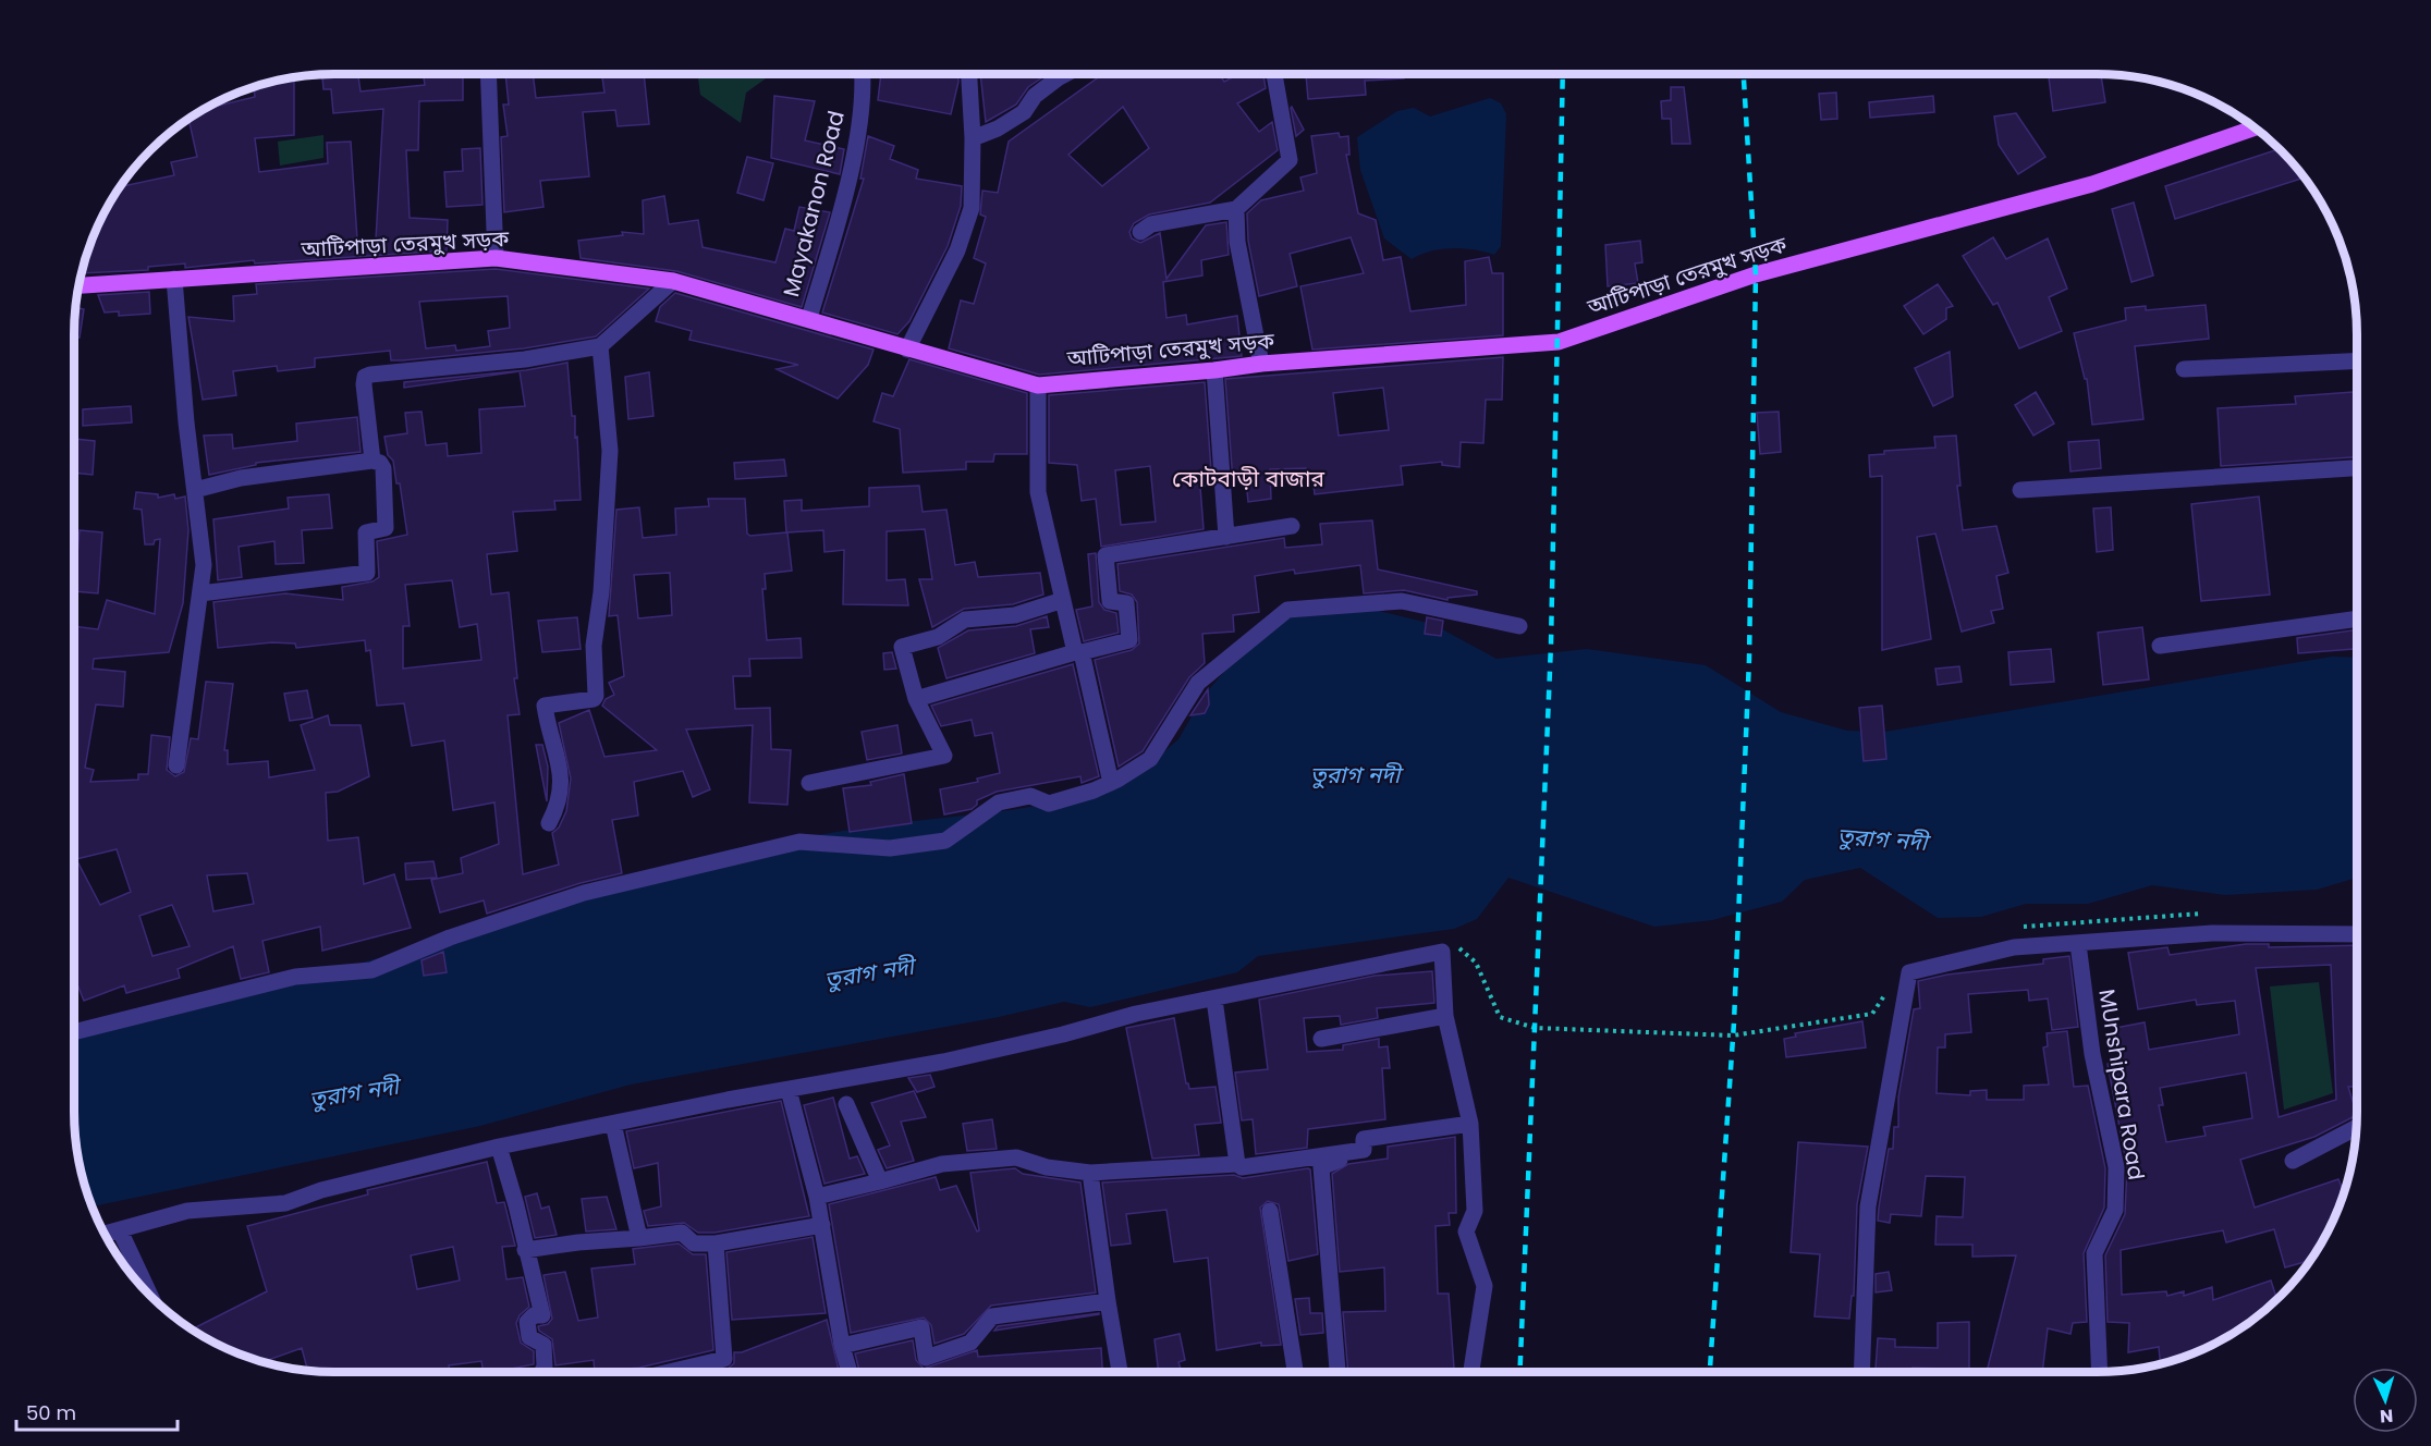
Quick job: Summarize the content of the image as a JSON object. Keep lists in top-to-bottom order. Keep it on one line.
{"streets":{"main road":["আটিপাড়া তেরমুখ সড়ক"],"street":["Mayakanon Road","MUnshipara Road"]},"crossings":[["Mayakanon Road","আটিপাড়া তেরমুখ সড়ক"]],"districts":["কোটবাড়ী বাজার"],"water":["তুরাগ নদী"],"scale_bar":"50 m","north":"bottom"}
